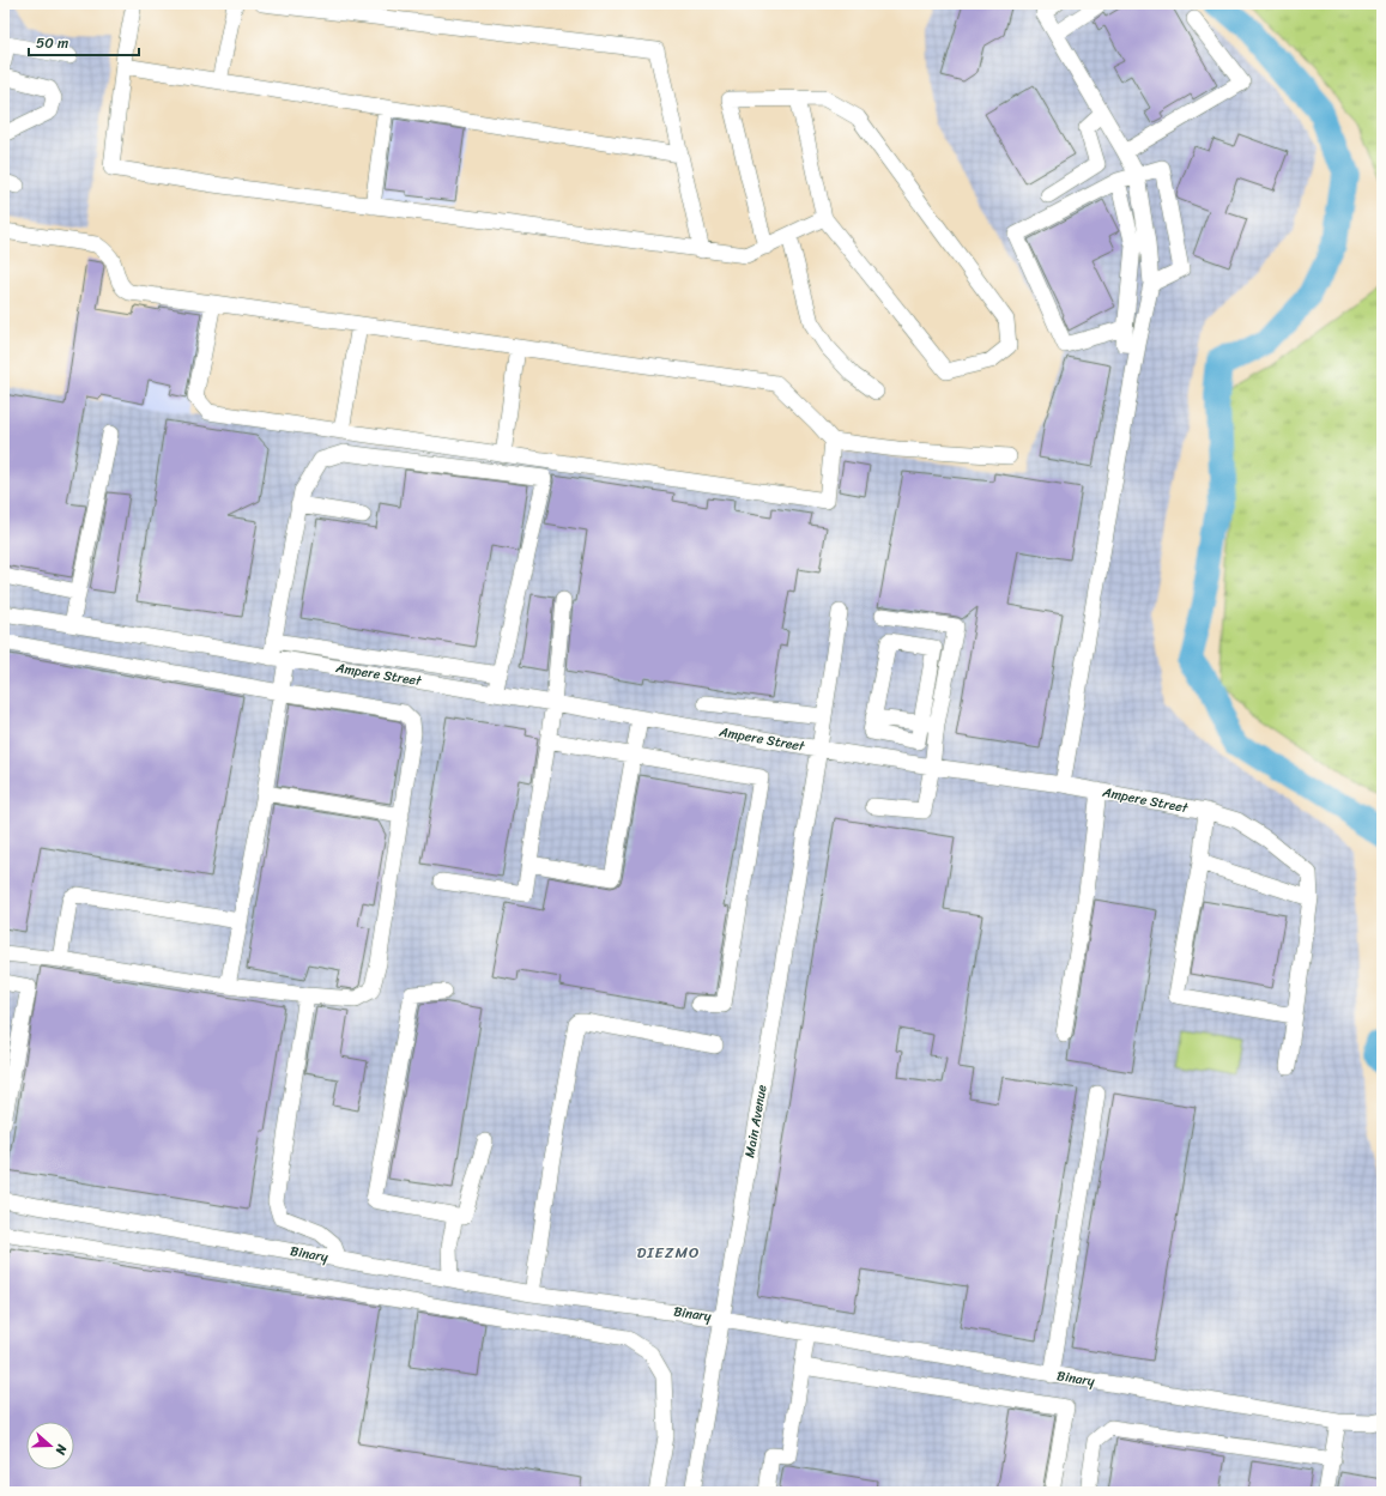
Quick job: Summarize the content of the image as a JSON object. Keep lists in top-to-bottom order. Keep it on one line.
{"streets":{"street":["Ampere Street","Main Avenue","Binary"]},"crossings":[["Ampere Street","Main Avenue"],["Main Avenue","Binary"]],"districts":["DIEZMO"],"scale_bar":"50 m","north":"right"}
